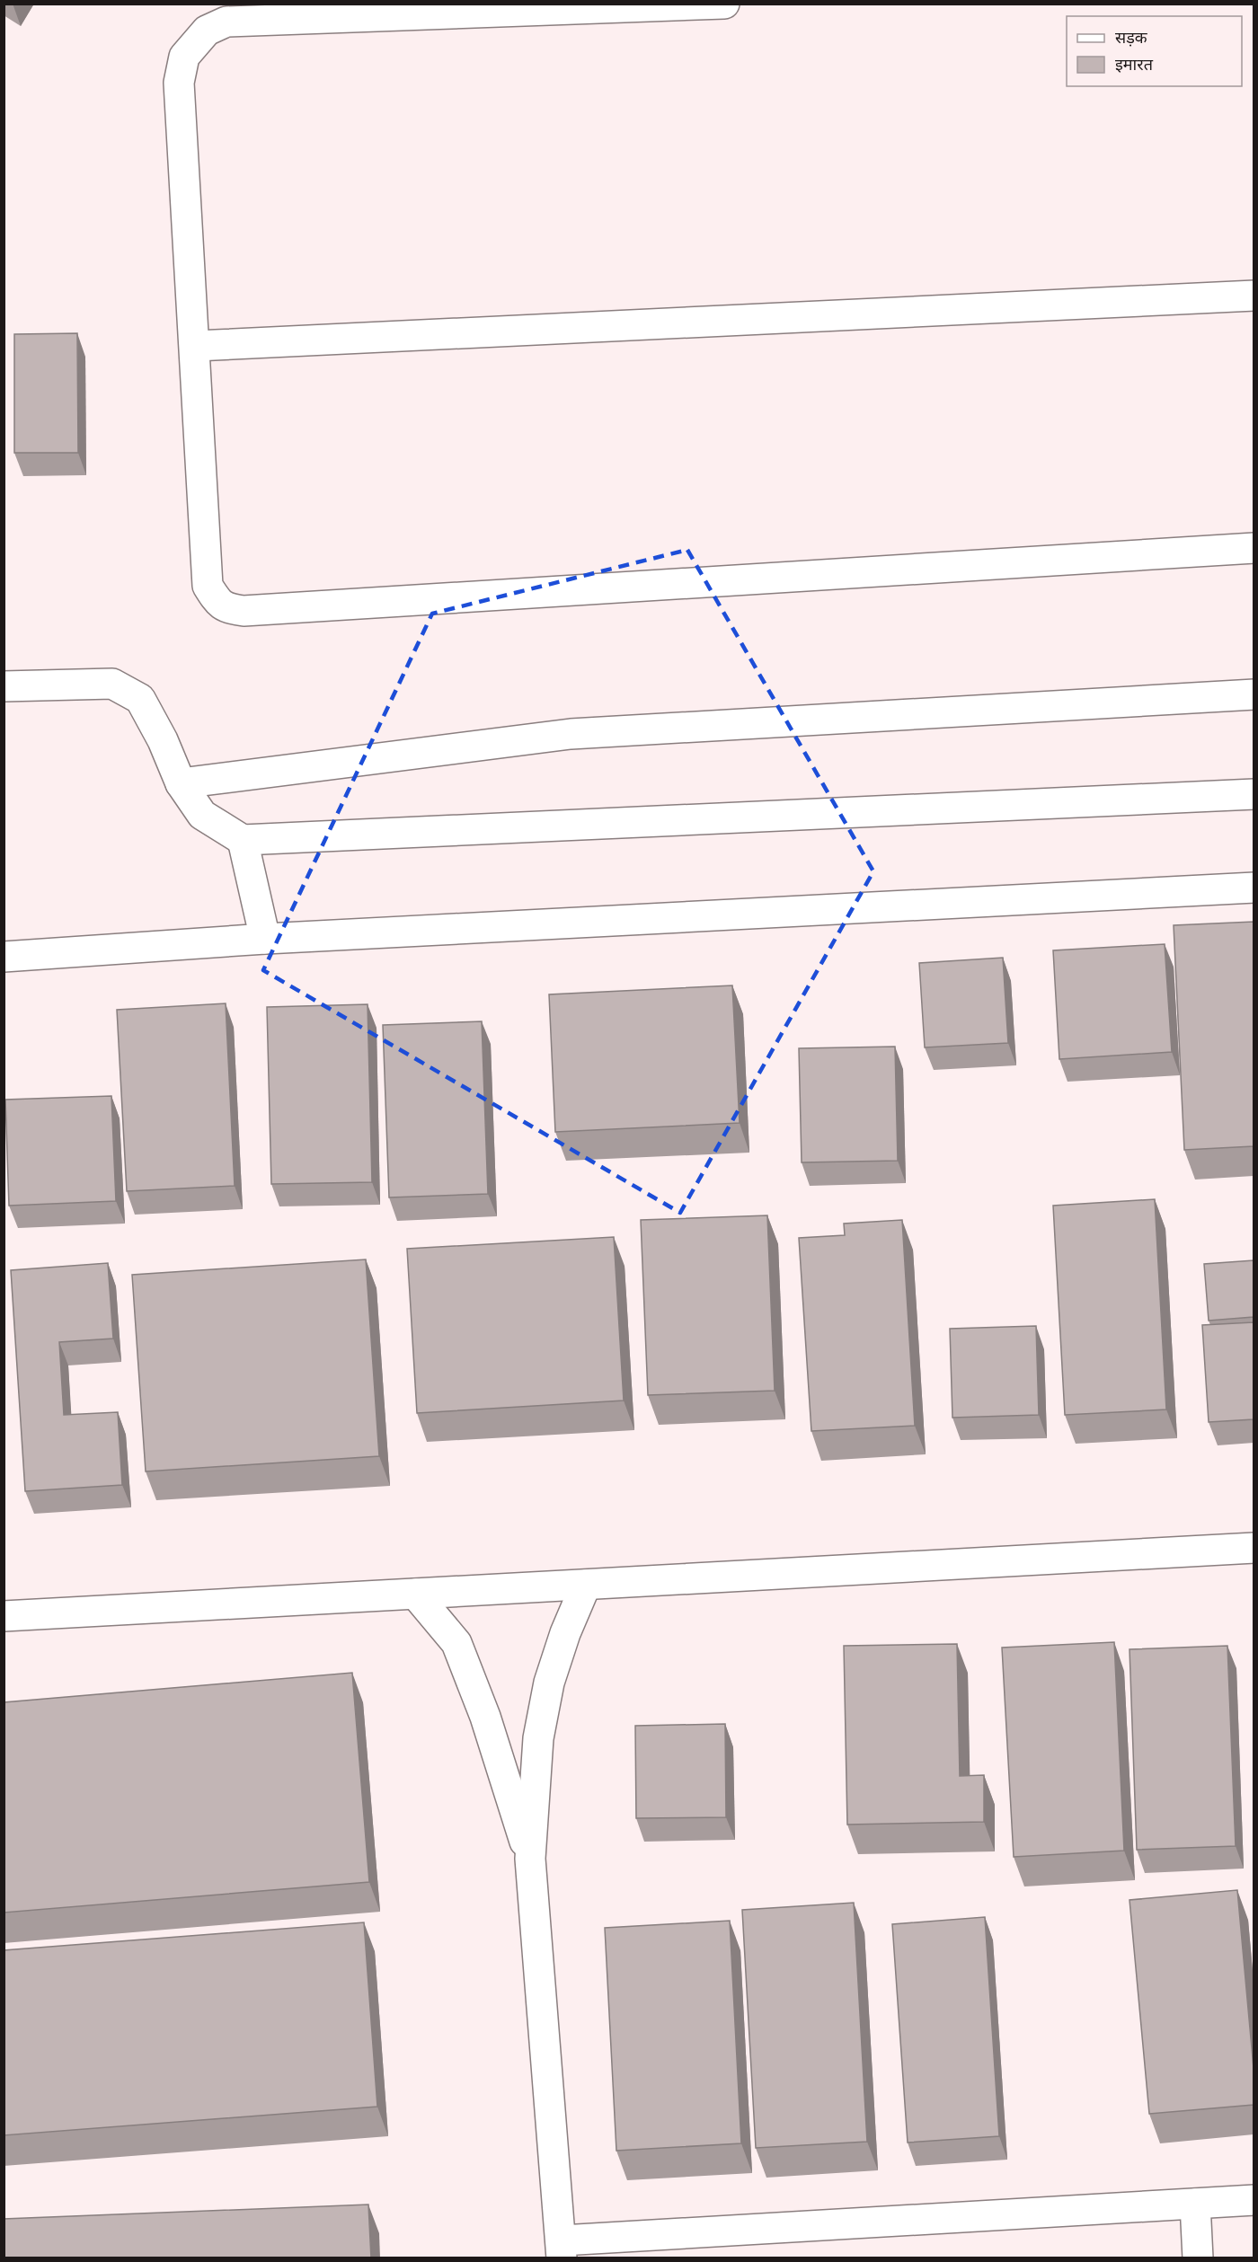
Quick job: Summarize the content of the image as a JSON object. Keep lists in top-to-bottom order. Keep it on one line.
{"legend":["सड़क","इमारत"]}
